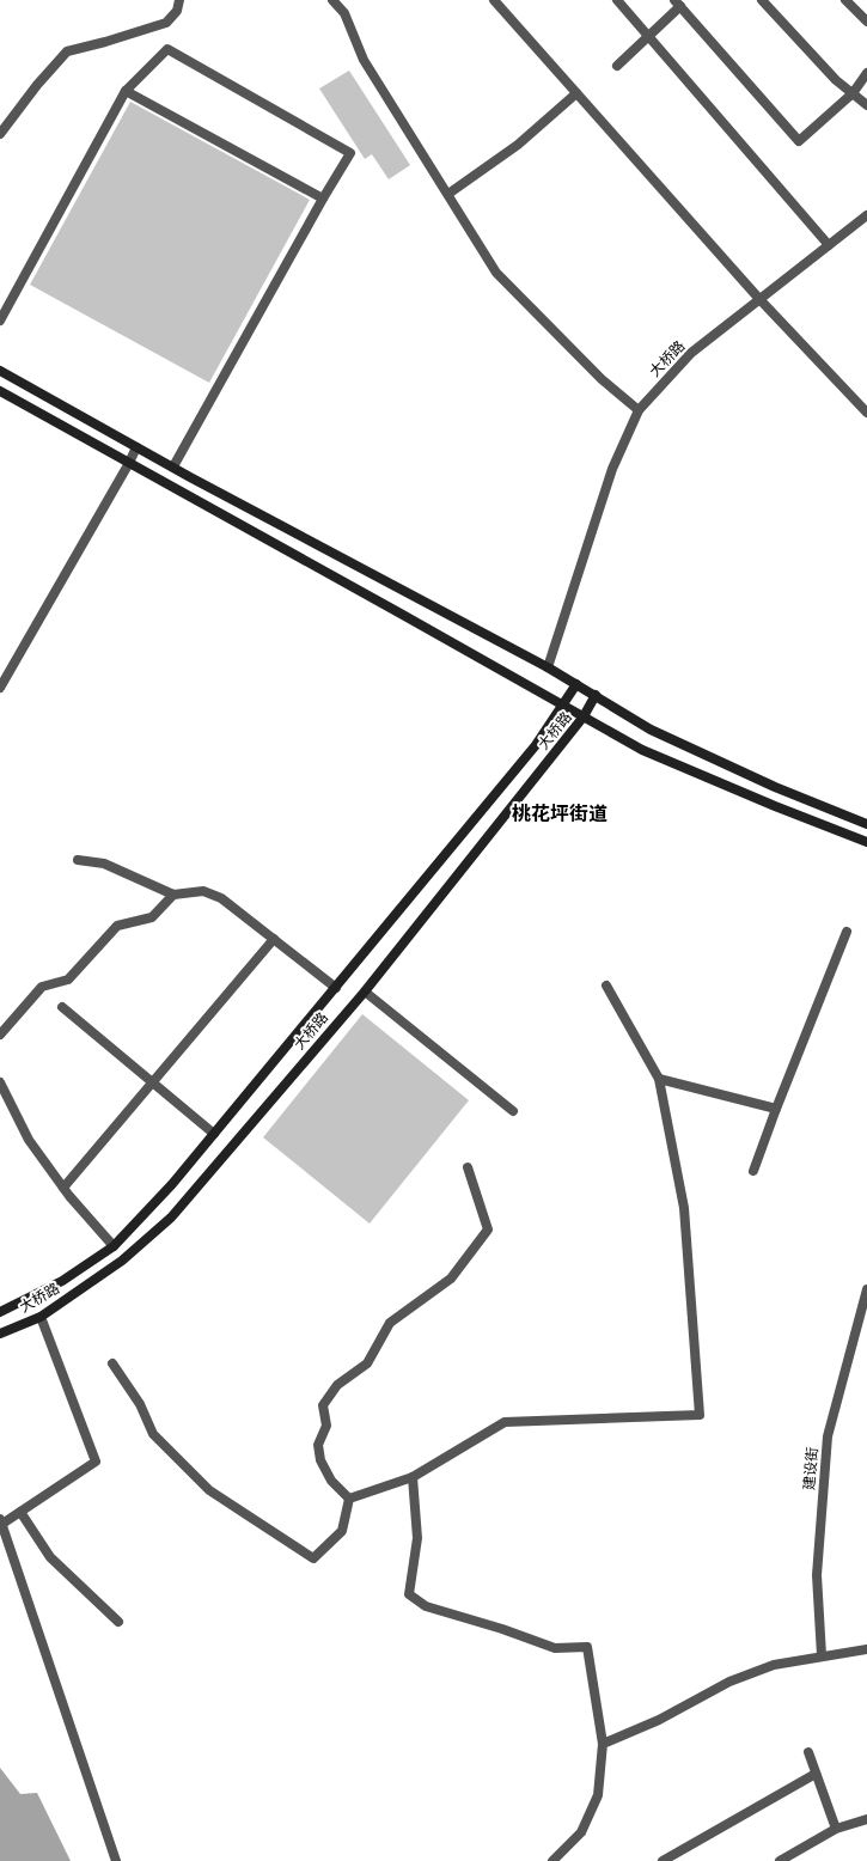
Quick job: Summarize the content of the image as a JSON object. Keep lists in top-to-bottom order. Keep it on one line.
{"streets":{"main road":["大桥路"],"street":["建设街"]},"districts":["桃花坪街道"]}
